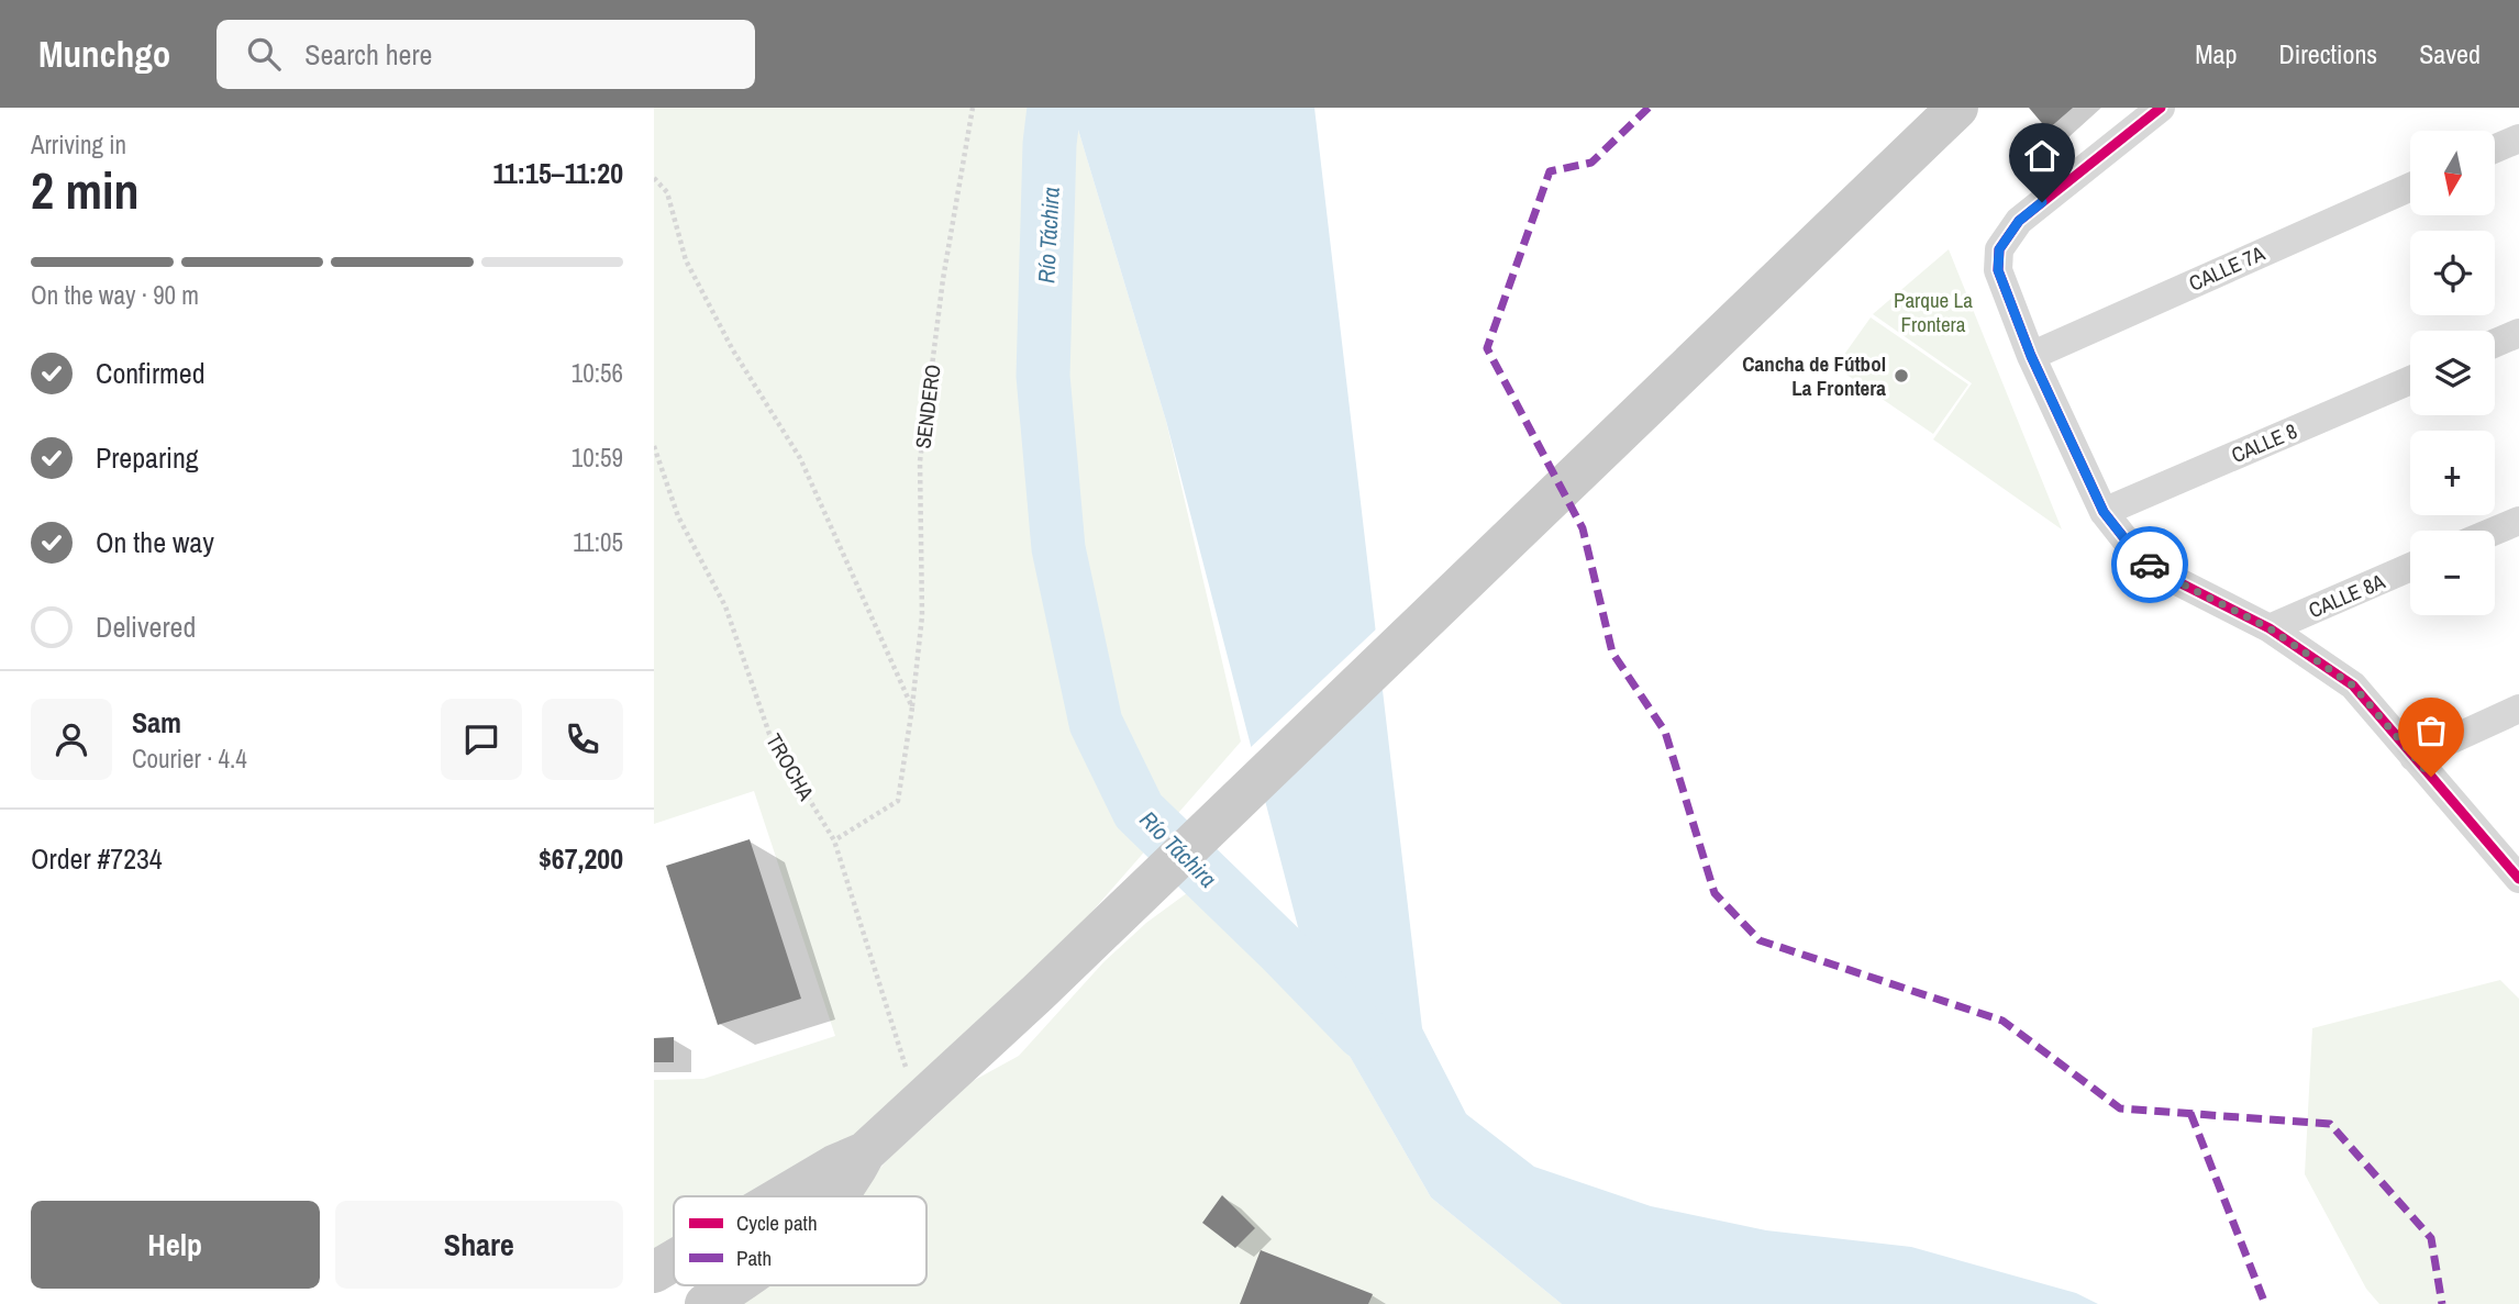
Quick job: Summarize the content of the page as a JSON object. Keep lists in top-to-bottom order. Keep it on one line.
{"streets":{"street":["CALLE 7A","CALLE 8","CALLE 8A"],"path":["SENDERO","TROCHA"]},"crossings":[["SENDERO","TROCHA"]],"water":["Río Táchira"],"parks":["Parque La Frontera"],"places":["Cancha de Fútbol La Frontera"],"legend":["Cycle path","Path"],"north":"bottom","page":{"header":"Munchgo","search":"Search here","nav":["Map","Directions","Saved"],"heading":["2 min","Arriving in","11:15–11:20"],"panel":["Sam","Courier · 4.4","Order #7234","$67,200"],"map_buttons":["+","−"],"bar":"On the way · 90 m","list":[["Confirmed","10:56"],["Preparing","10:59"],["On the way","11:05"],"Delivered"],"buttons":["Help","Share"]}}
